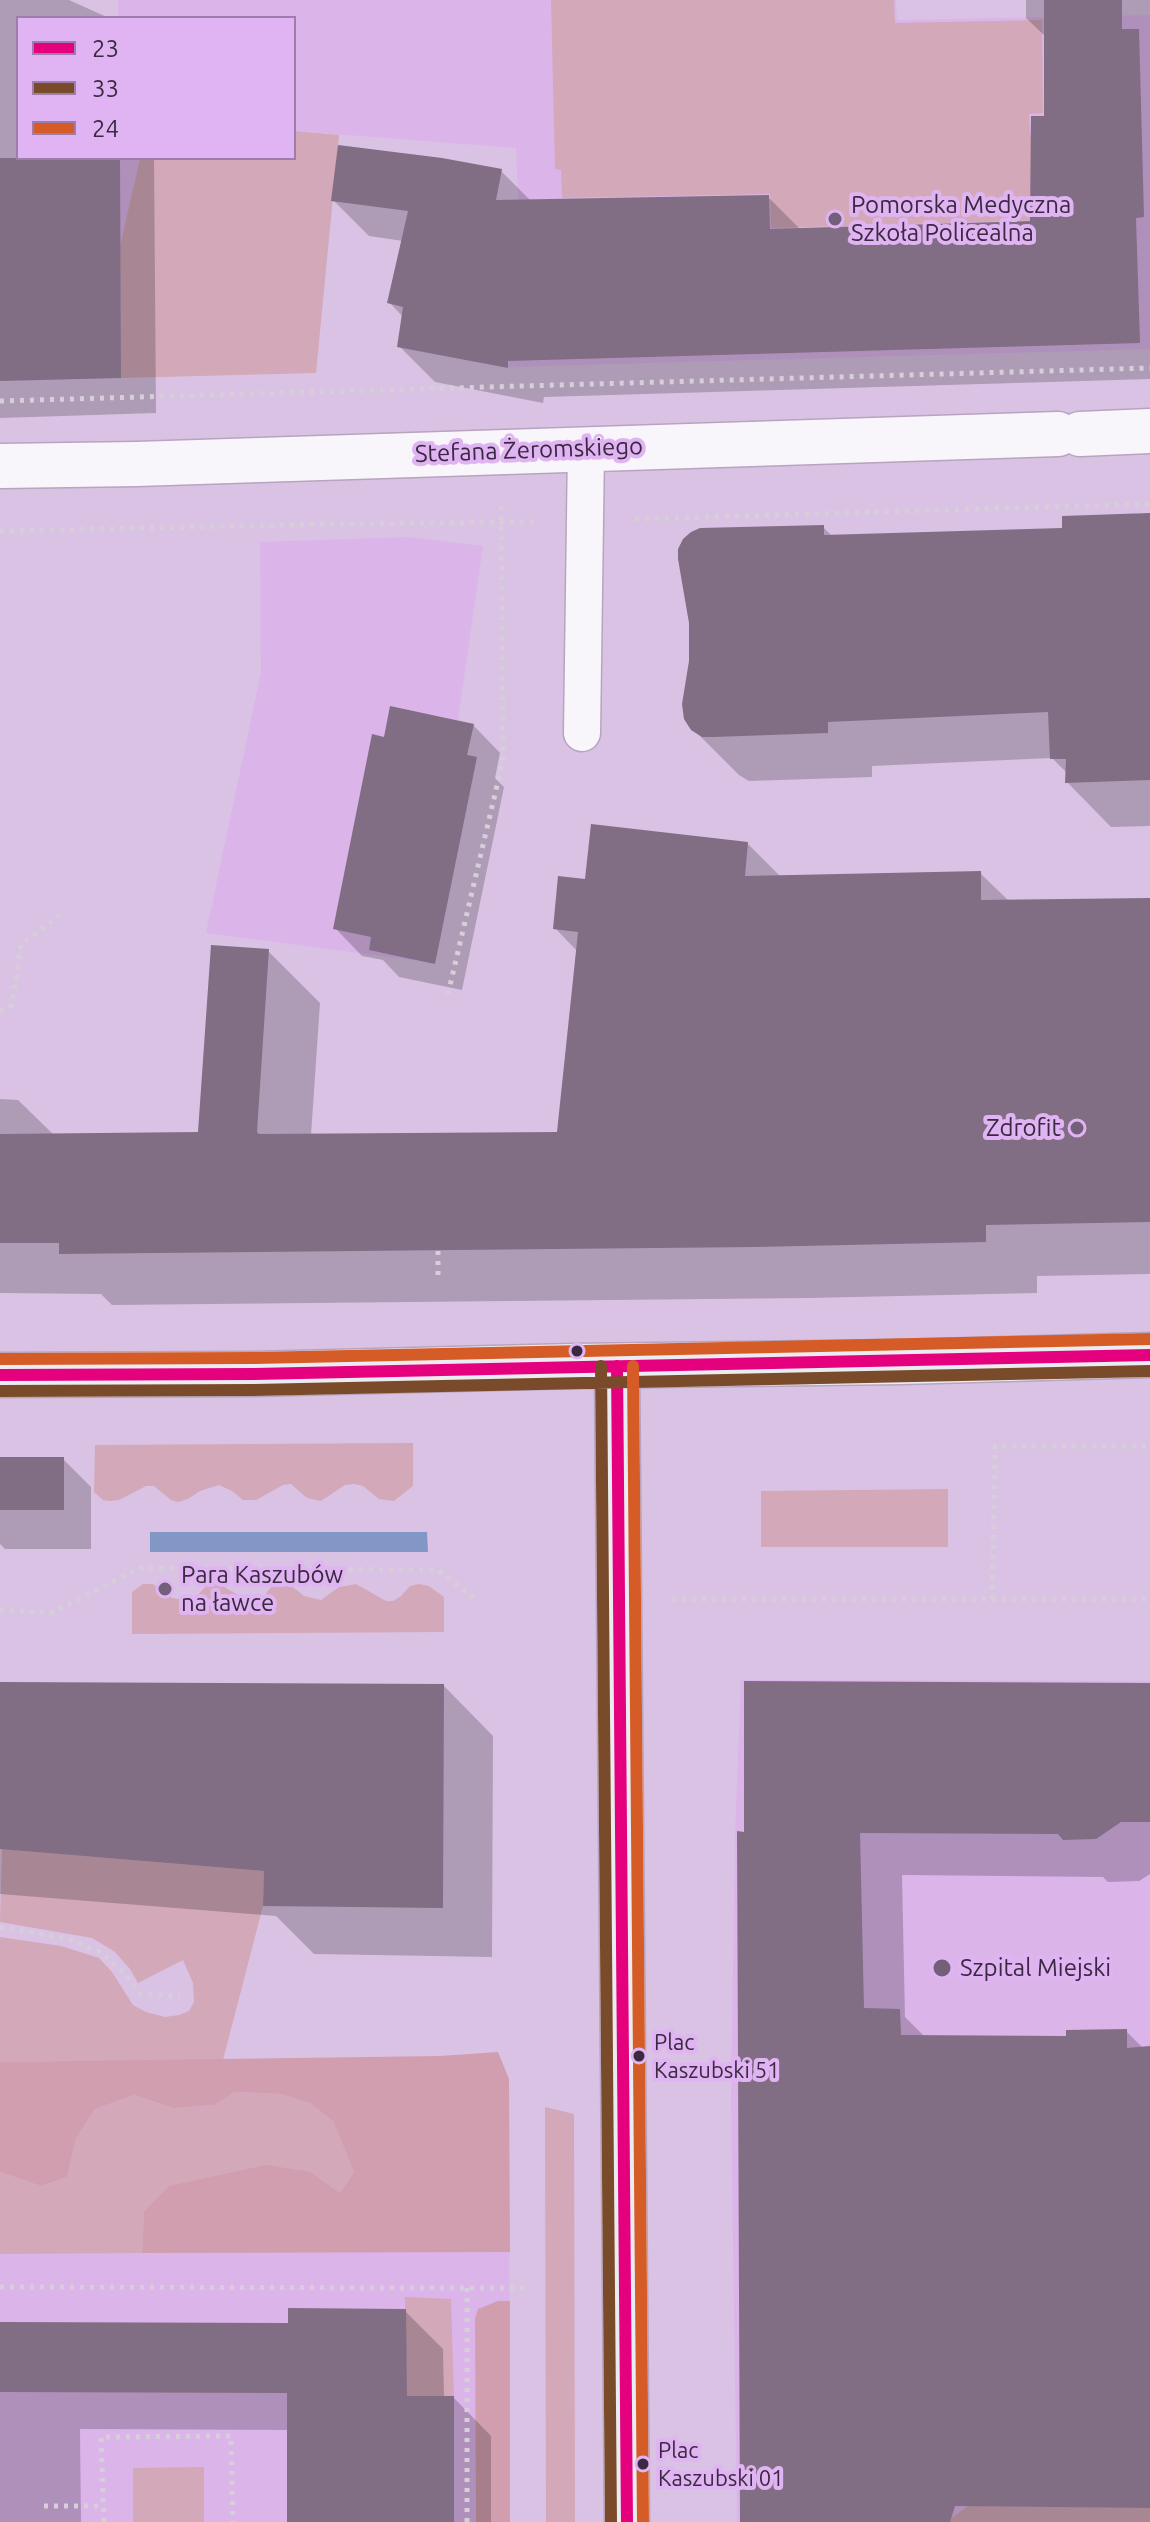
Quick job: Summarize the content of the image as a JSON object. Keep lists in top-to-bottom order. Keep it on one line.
{"streets":{"street":["Stefana Żeromskiego"]},"places":["Pomorska Medyczna Szkoła Policealna","Zdrofit","Para Kaszubów na ławce","Szpital Miejski","Plac Kaszubski 51","Plac Kaszubski 01"],"lines":["transit line 24","transit line 23","transit line 33"],"legend":["23","33","24"]}
